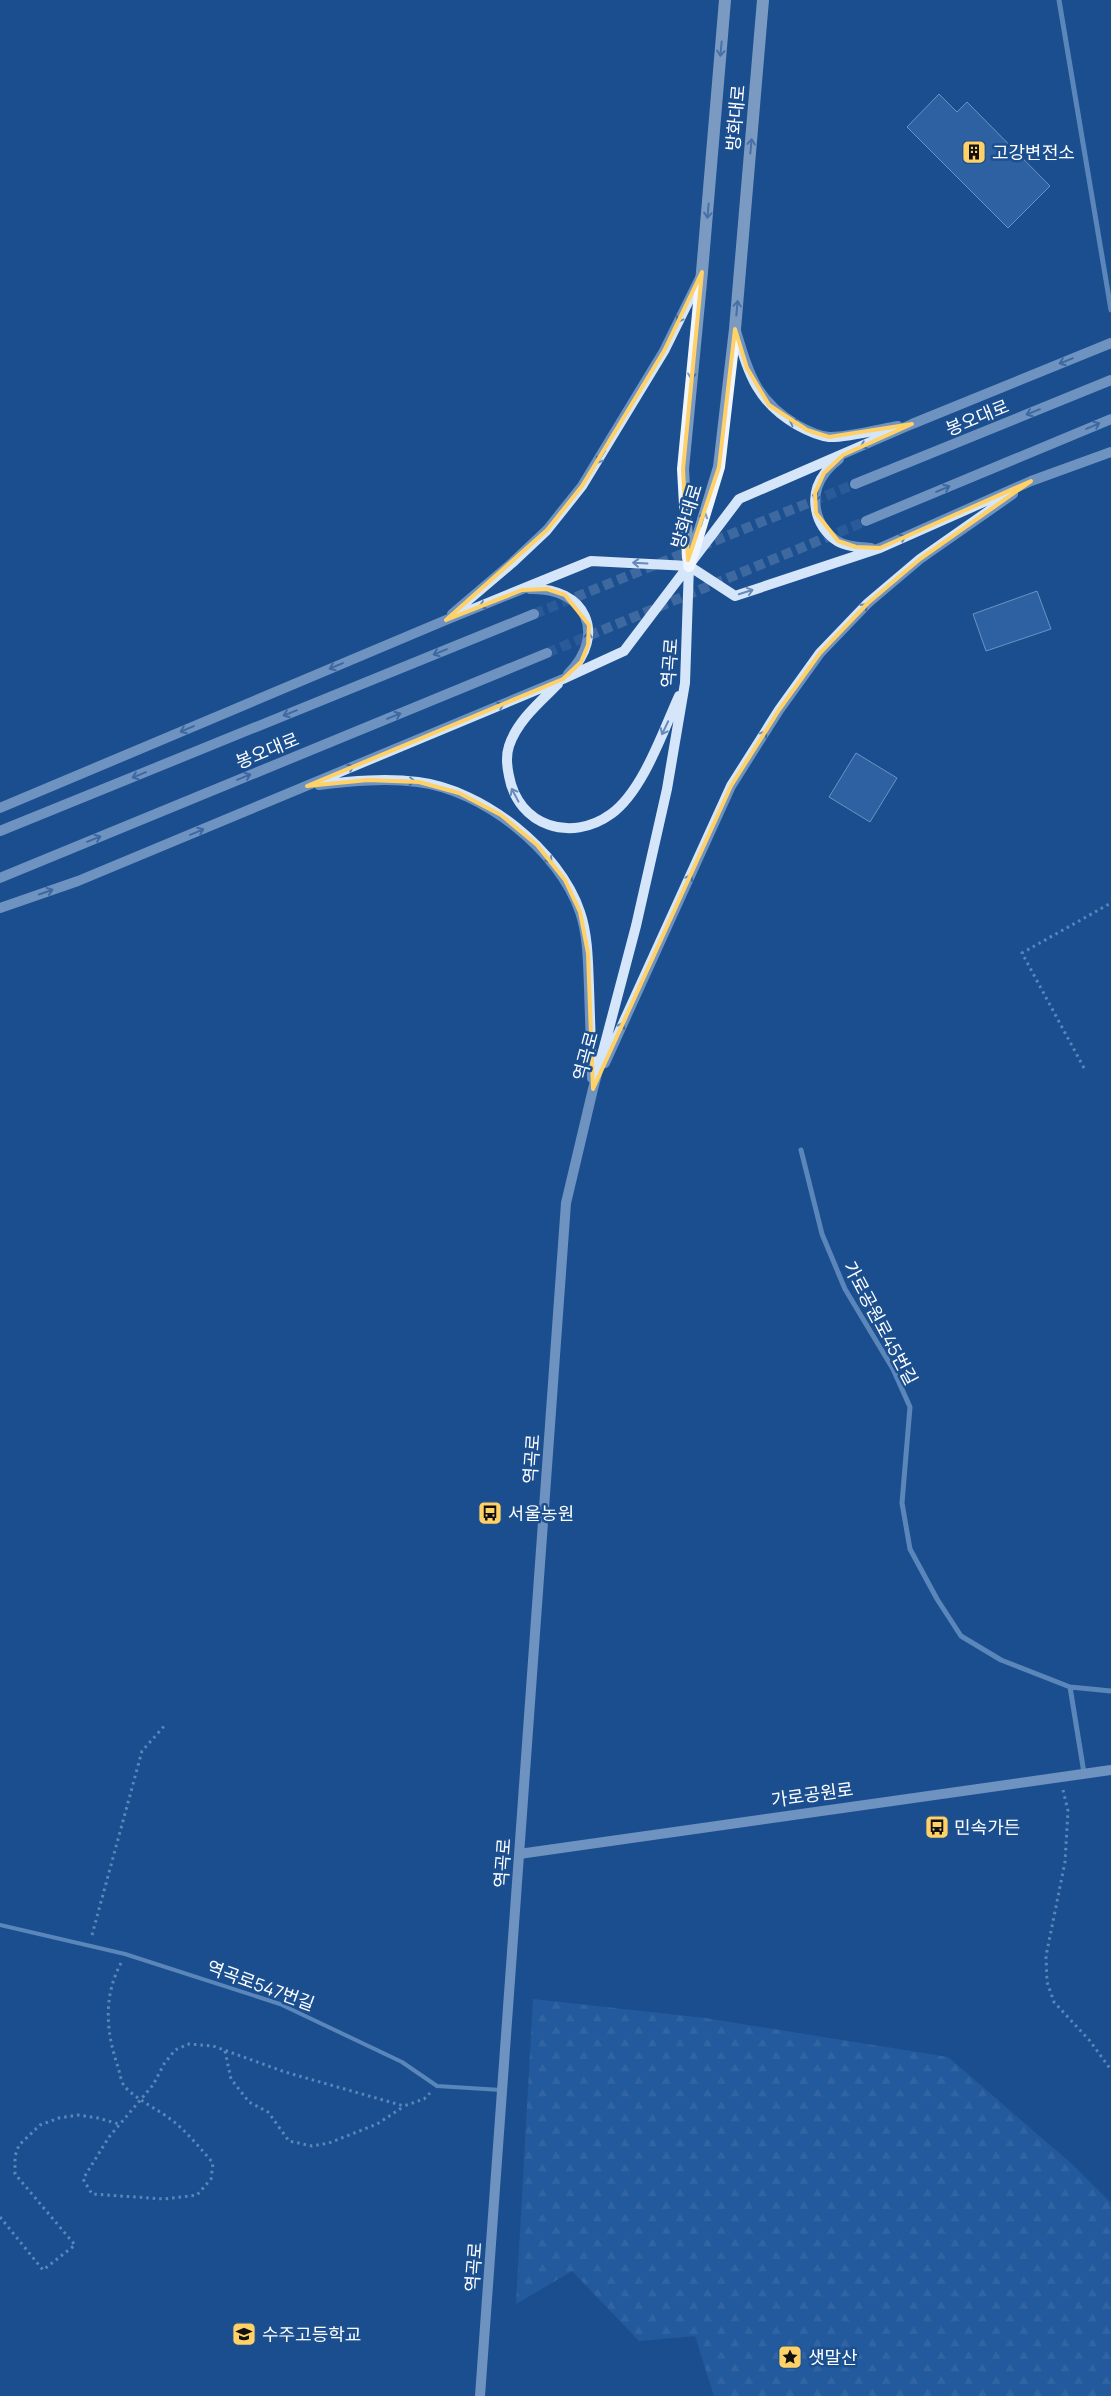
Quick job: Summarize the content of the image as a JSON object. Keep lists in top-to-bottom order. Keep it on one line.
{"streets":{"main road":["방화대로"],"street":["봉오대로","역곡로","가로공원로45번길","가로공원로"],"lane":["역곡로547번길"]},"crossings":[["방화대로","역곡로"],["역곡로","가로공원로"]],"places":{"building":["고강변전소"],"bus stop":["서울농원","민속가든"],"school or university":["수주고등학교"],"place":["샛말산"]}}
